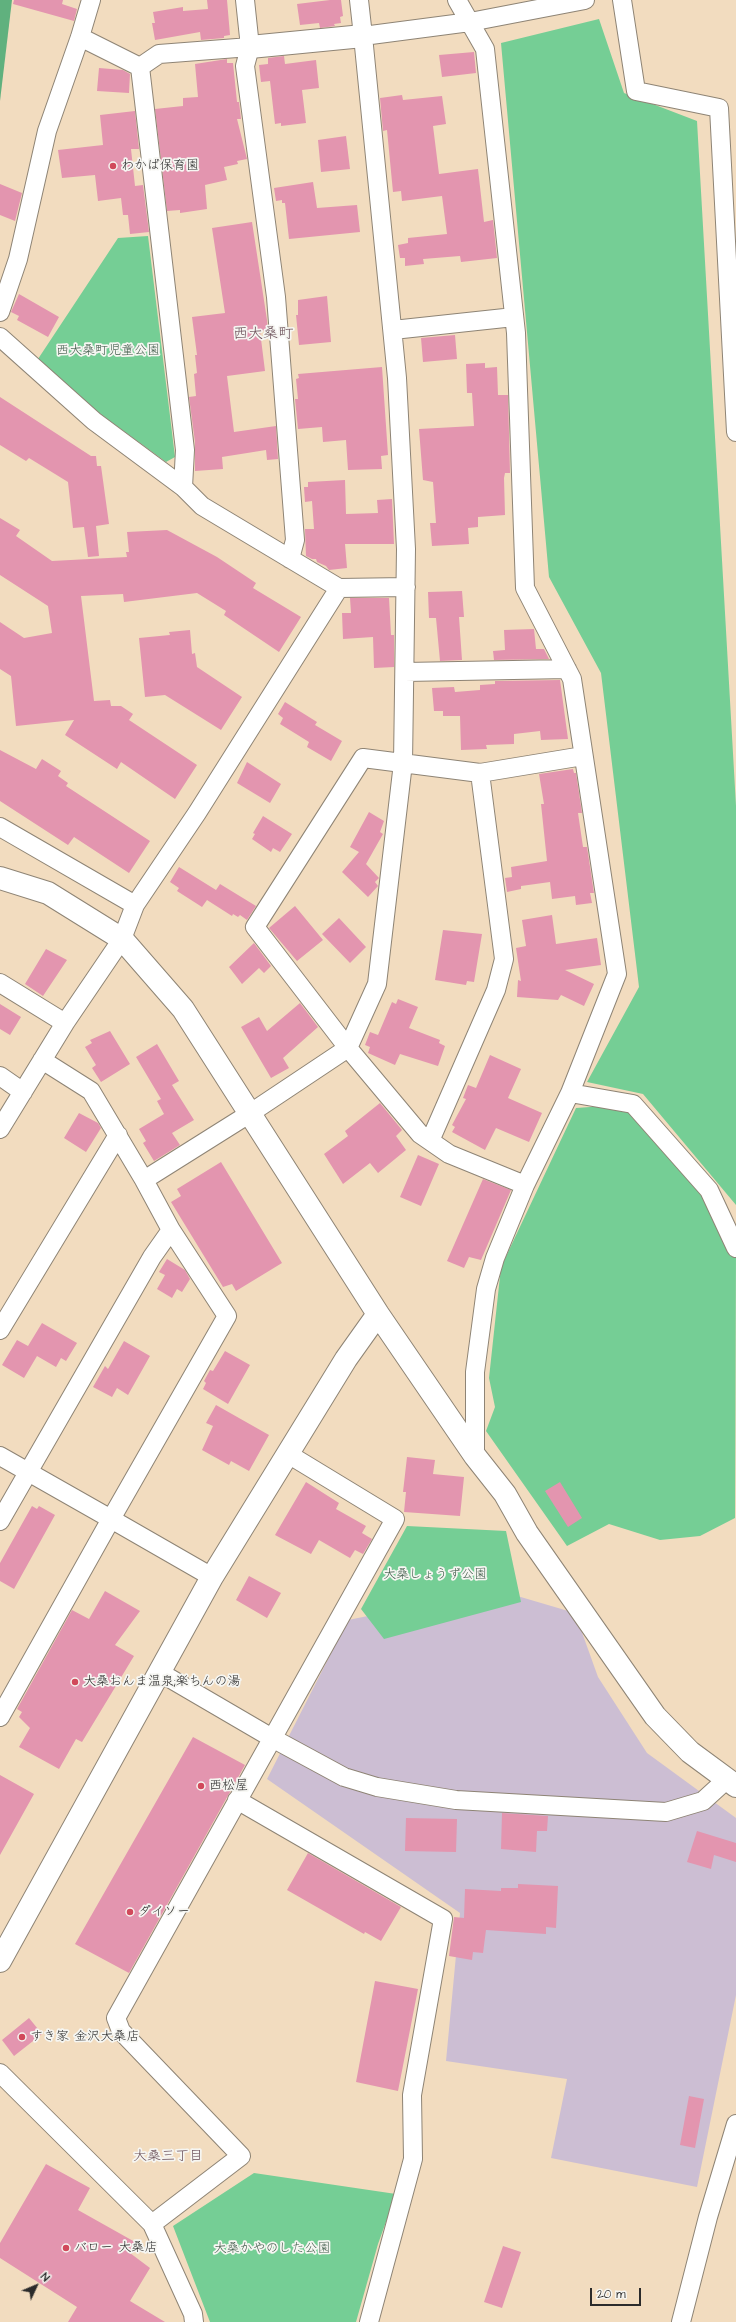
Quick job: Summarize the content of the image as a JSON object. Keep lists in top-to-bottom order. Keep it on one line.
{"districts":["西大桑町","大桑三丁目"],"parks":["西大桑町児童公園","大桑しょうず公園","大桑かやのした公園"],"places":["わかば保育園","大桑おんま温泉;楽ちんの湯","西松屋","ダイソー","すき家 金沢大桑店","バロー 大桑店"],"scale_bar":"20 m","north":"top right"}
